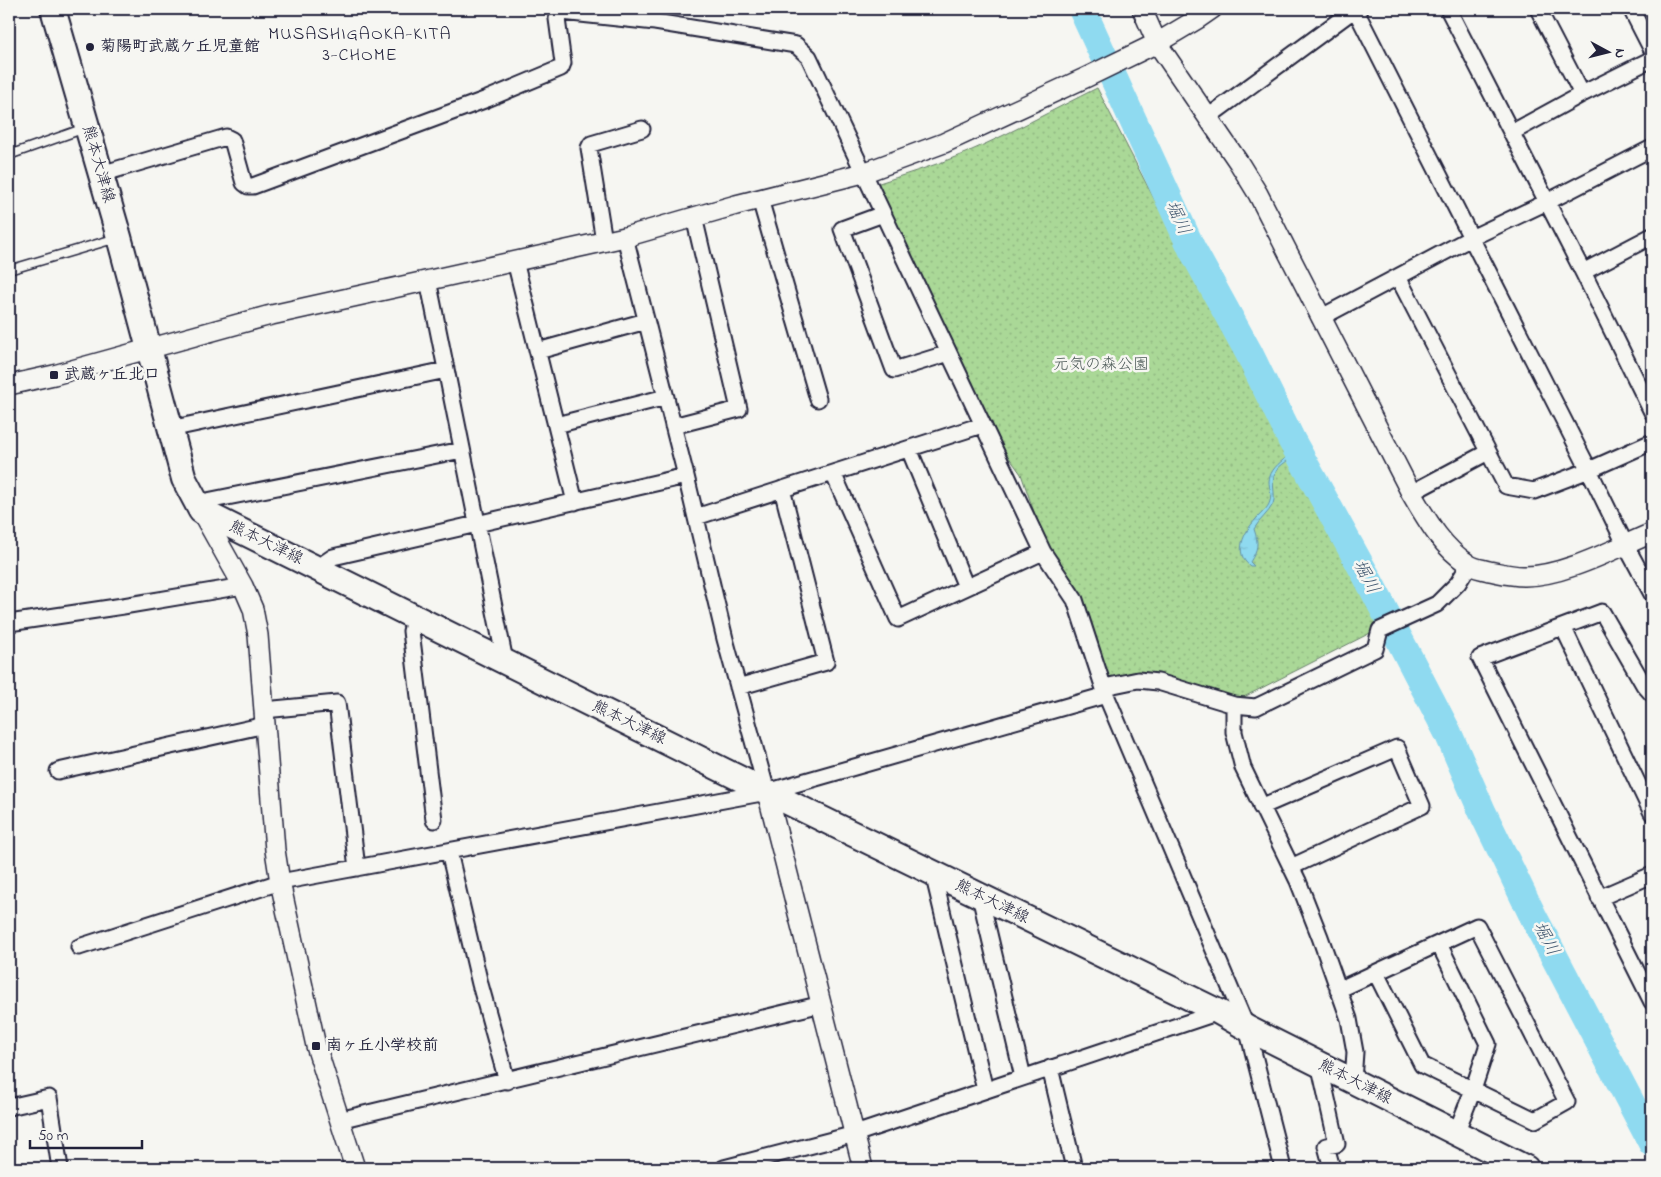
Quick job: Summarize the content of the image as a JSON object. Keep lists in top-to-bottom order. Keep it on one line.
{"streets":{"main road":["熊本大津線"]},"districts":["MUSASHIGAOKA-KITA 3-CHOME"],"water":["堀川"],"parks":["元気の森公園"],"places":{"other":["菊陽町武蔵ケ丘児童館"],"transit":["武蔵ヶ丘北口","南ヶ丘小学校前"]},"scale_bar":"50 m","north":"right"}
